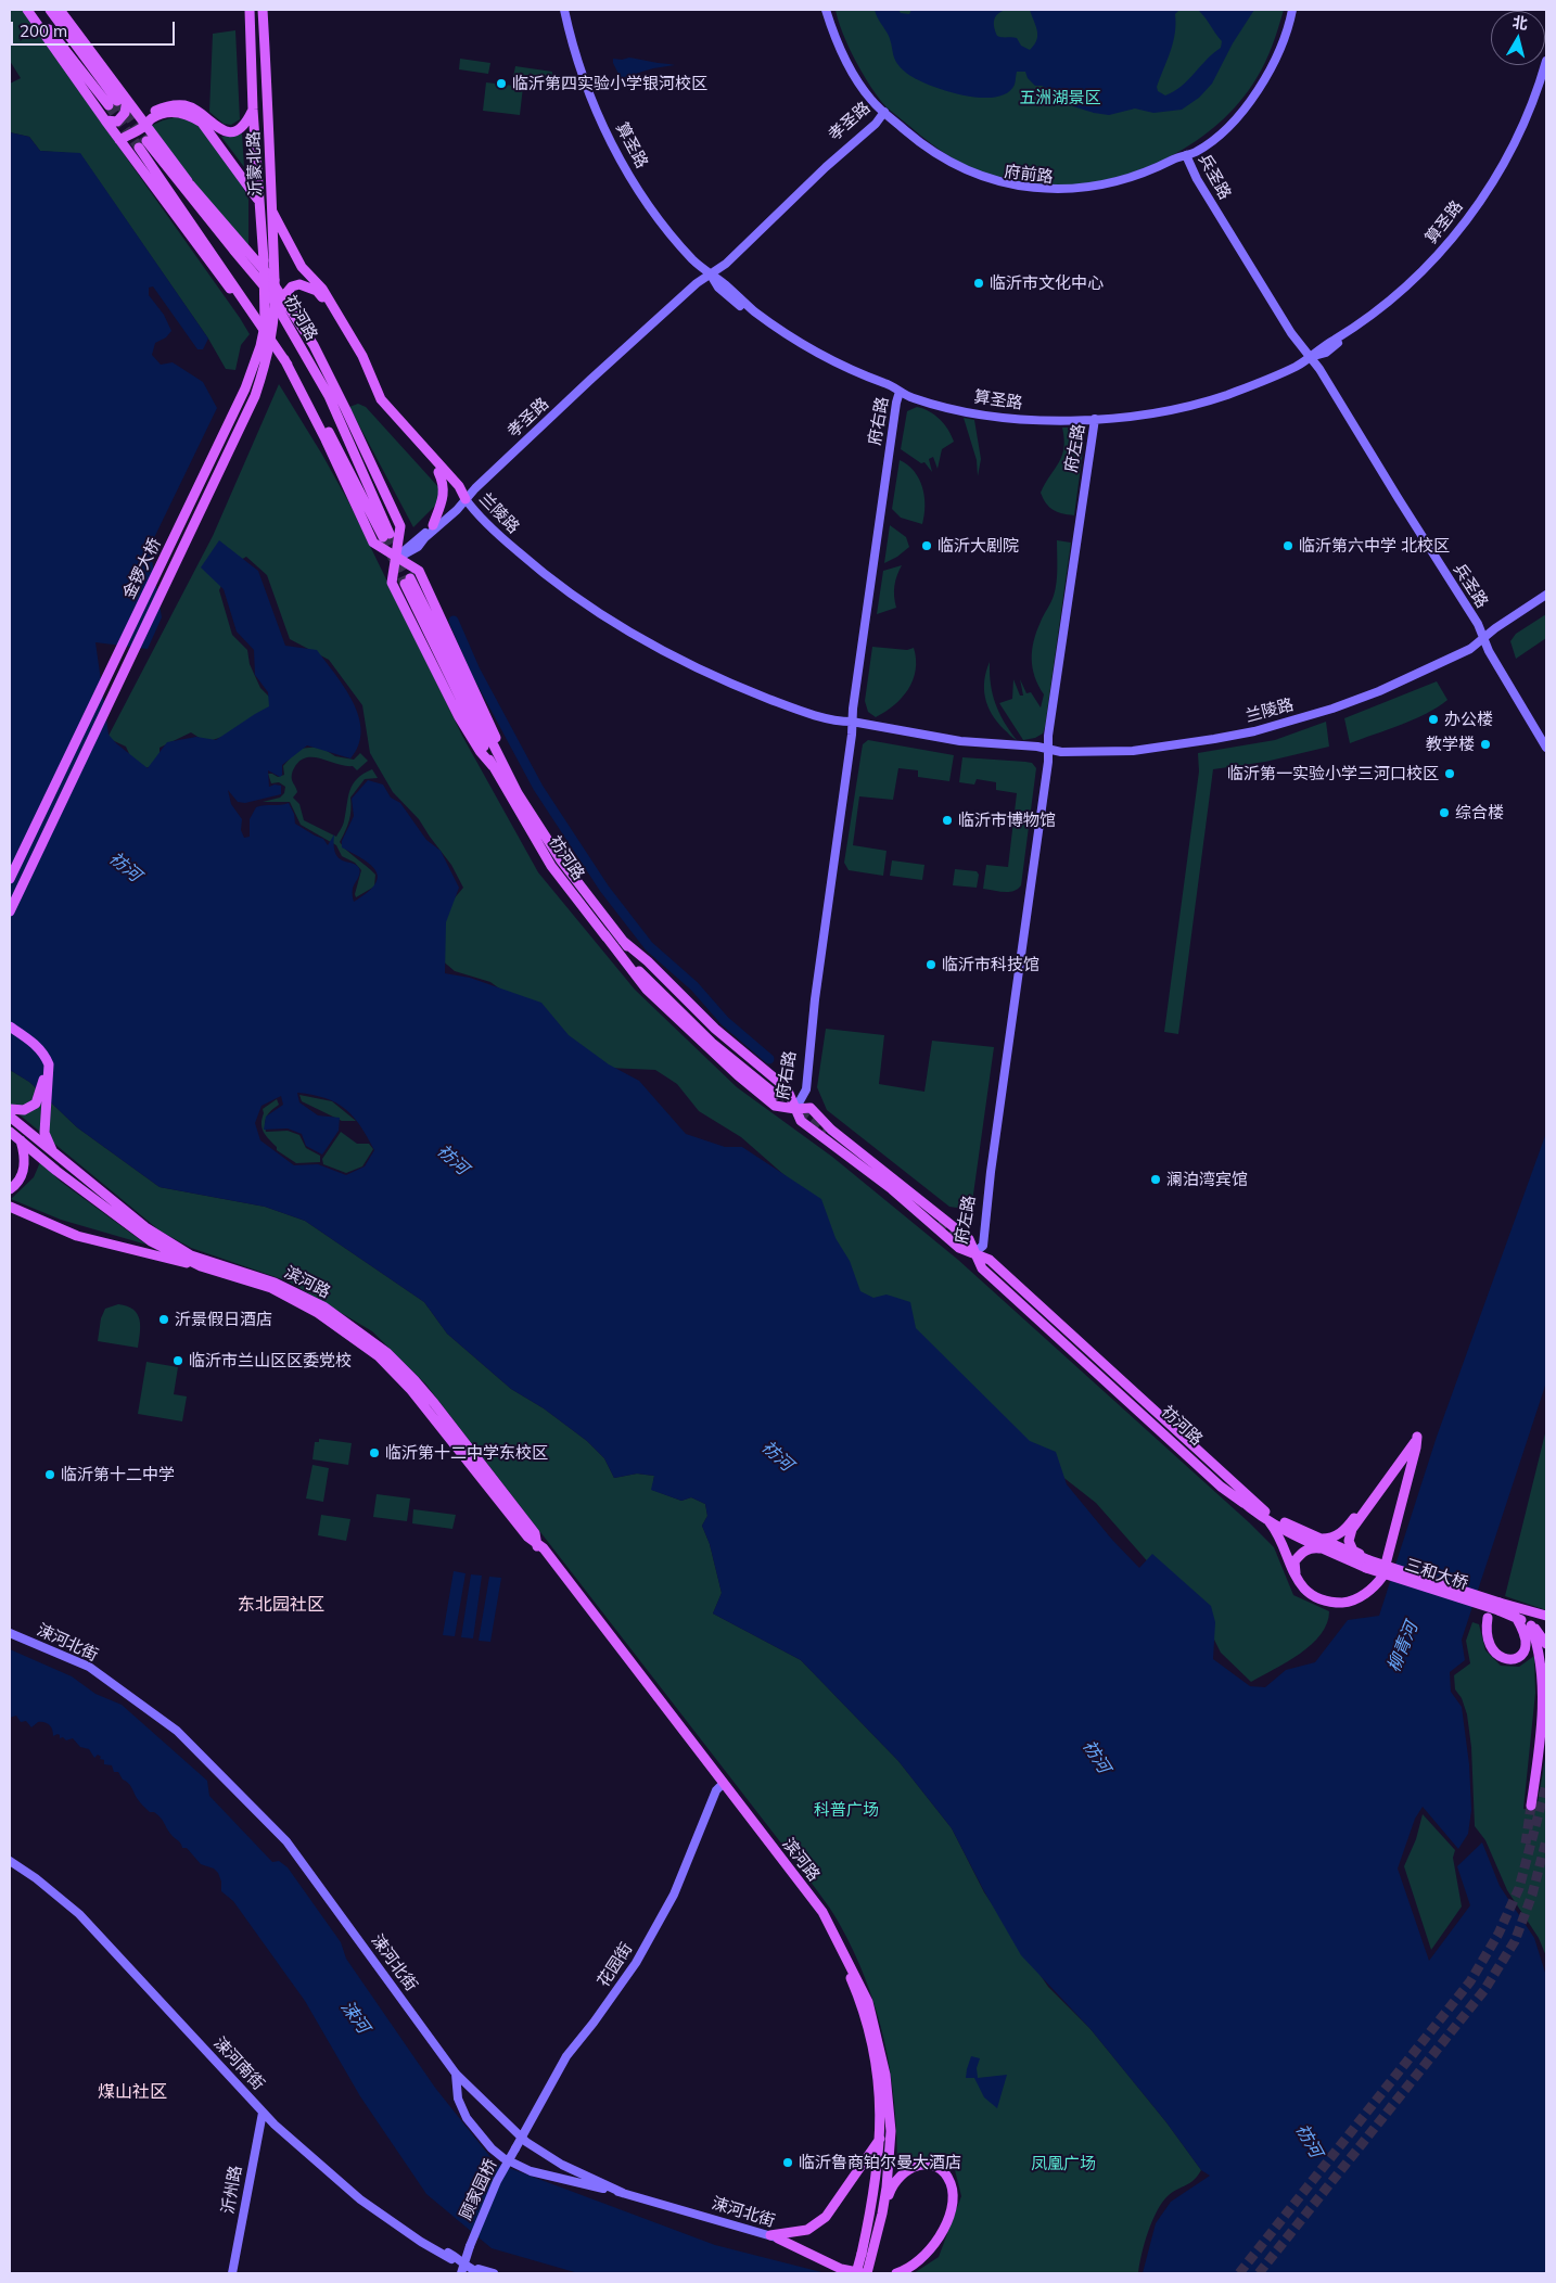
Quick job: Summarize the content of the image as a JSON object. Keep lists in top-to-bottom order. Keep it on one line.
{"streets":{"main road":["孝圣路","算圣路","沂蒙北路","府前路","兵圣路","祊河路","府右路","府左路","兰陵路","金锣大桥","滨河路","三和大桥","涑河北街","花园街","涑河南街","沂州路","顾家园桥"]},"crossings":[["孝圣路","算圣路"],["孝圣路","府前路"],["孝圣路","祊河路"],["孝圣路","兰陵路"],["算圣路","兵圣路"],["算圣路","府右路"],["算圣路","府左路"],["沂蒙北路","金锣大桥"],["府前路","兵圣路"],["兵圣路","兰陵路"],["祊河路","三和大桥"],["府右路","兰陵路"],["府左路","兰陵路"],["滨河路","花园街"],["花园街","顾家园桥"],["涑河南街","沂州路"]],"districts":["东北园社区","煤山社区"],"water":["祊河","柳青河","涑河"],"parks":["五洲湖景区","科普广场","凤凰广场"],"places":["临沂第四实验小学银河校区","临沂市文化中心","临沂大剧院","临沂第六中学 北校区","办公楼","教学楼","临沂第一实验小学三河口校区","综合楼","临沂市博物馆","临沂市科技馆","澜泊湾宾馆","沂景假日酒店","临沂市兰山区区委党校","临沂第十二中学东校区","临沂第十二中学","临沂鲁商铂尔曼大酒店"],"scale_bar":"200 m","north":"top"}
